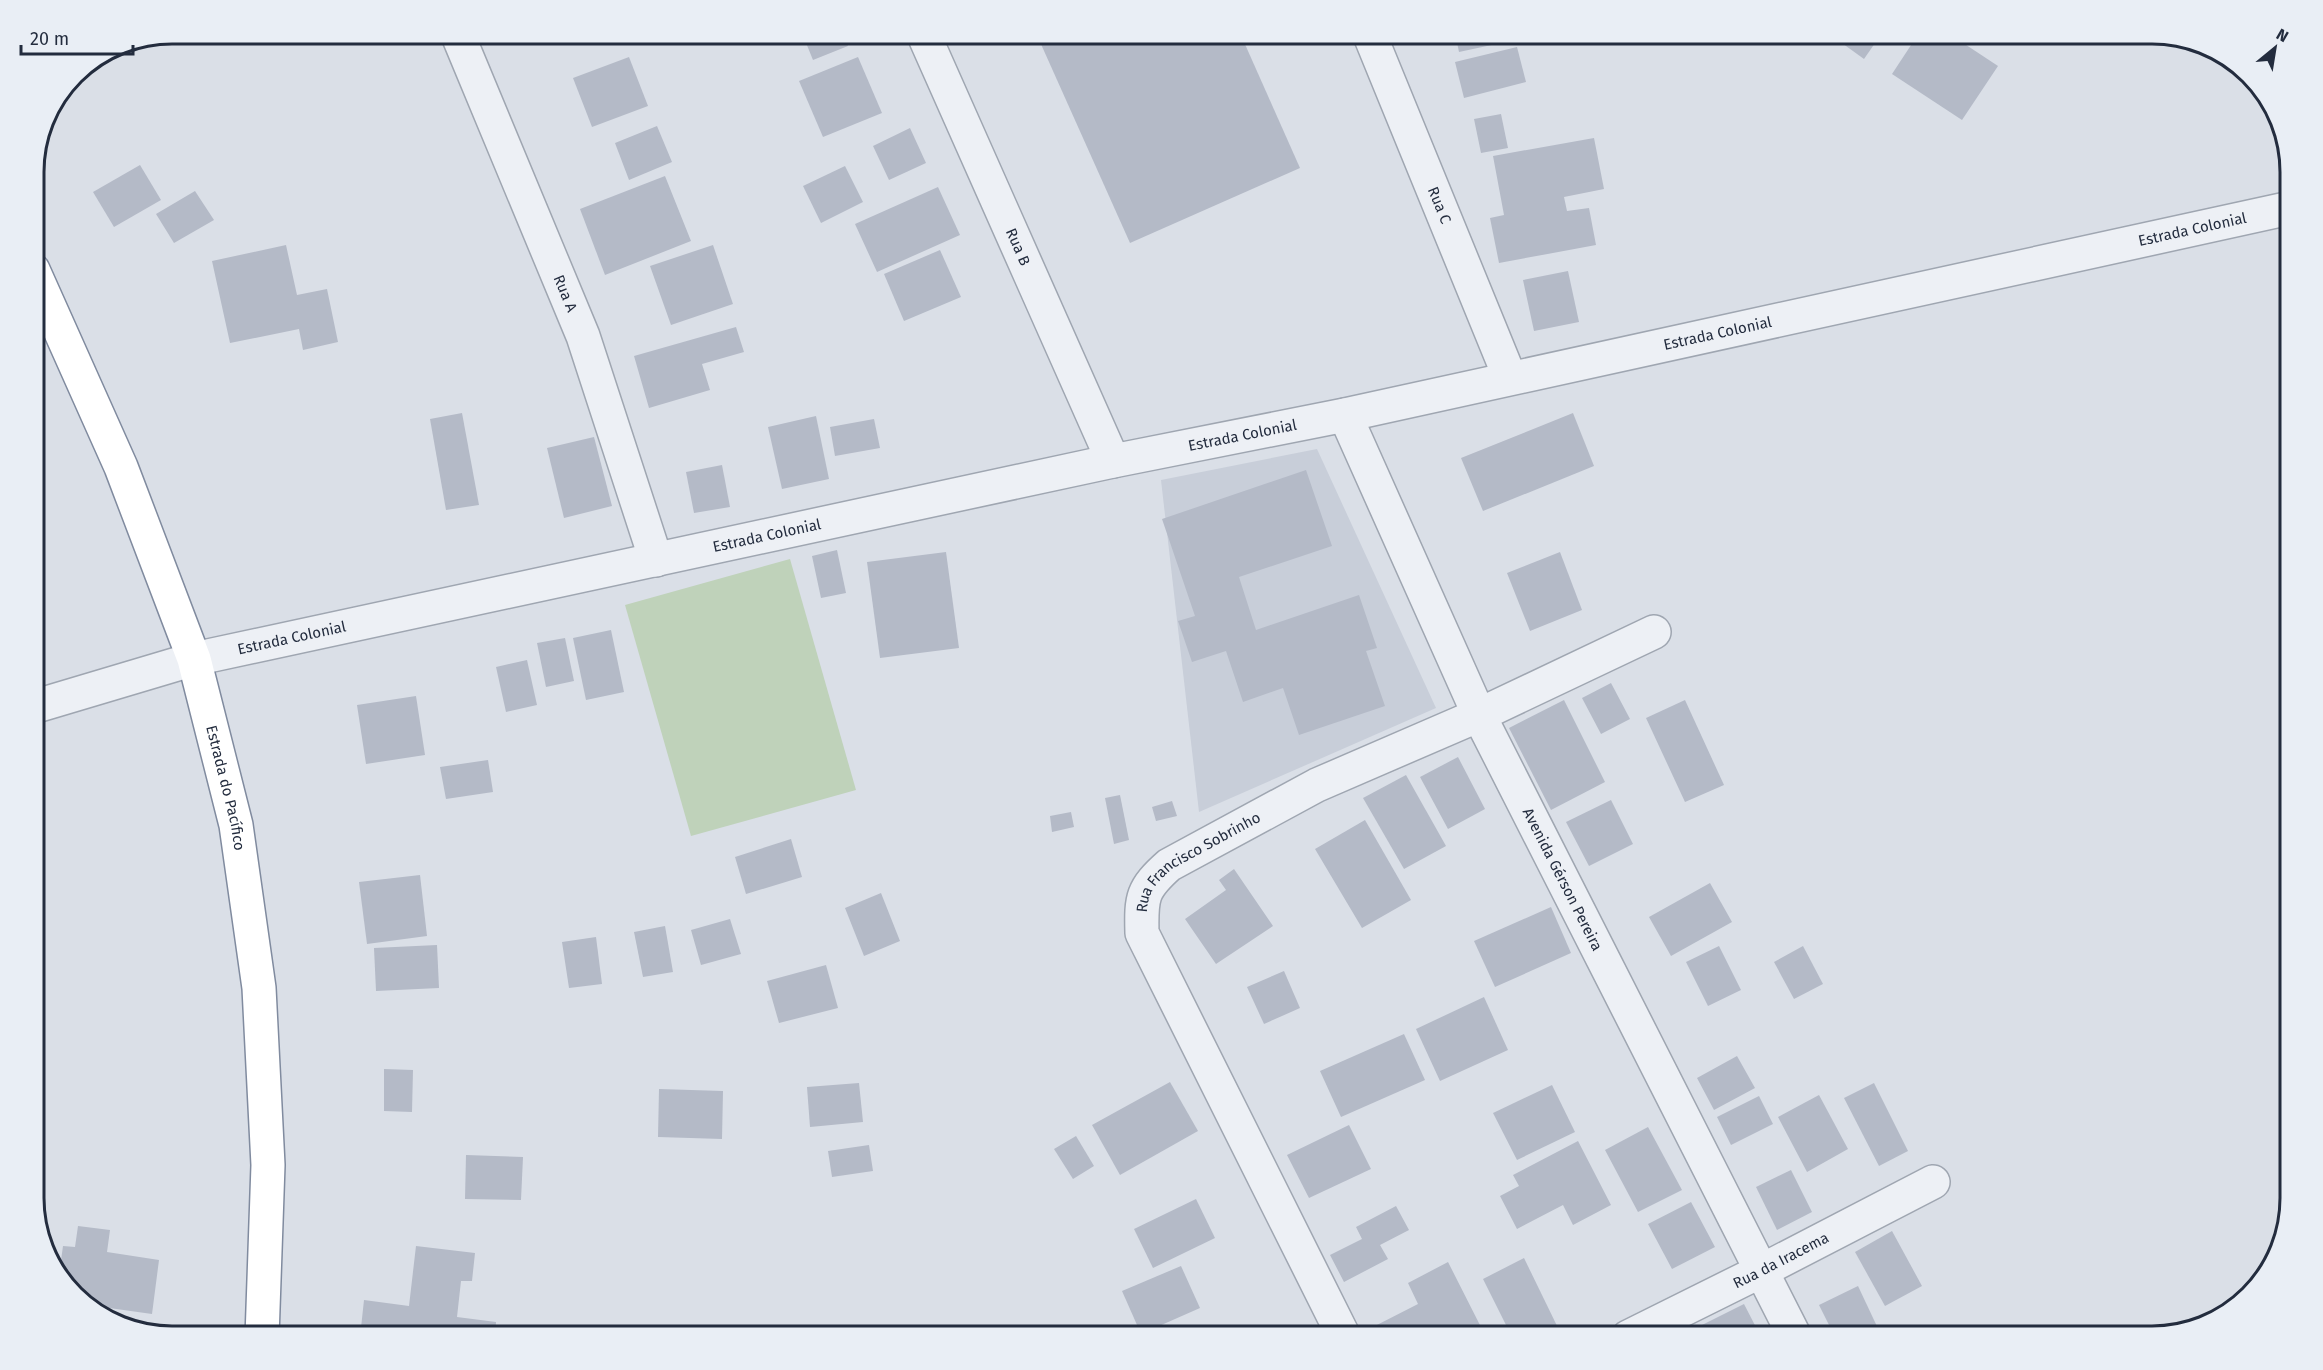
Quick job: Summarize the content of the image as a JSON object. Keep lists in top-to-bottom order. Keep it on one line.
{"streets":{"highway":["Estrada do Pacífico"],"street":["Rua C","Estrada Colonial","Rua B","Rua A","Rua Francisco Sobrinho","Avenida Gérson Pereira","Rua da Iracema"]},"crossings":[["Rua C","Estrada Colonial"],["Estrada Colonial","Rua B"],["Estrada Colonial","Rua A"],["Estrada Colonial","Estrada do Pacífico"],["Estrada Colonial","Avenida Gérson Pereira"],["Rua Francisco Sobrinho","Avenida Gérson Pereira"],["Avenida Gérson Pereira","Rua da Iracema"]],"scale_bar":"20 m","north":"top right"}
